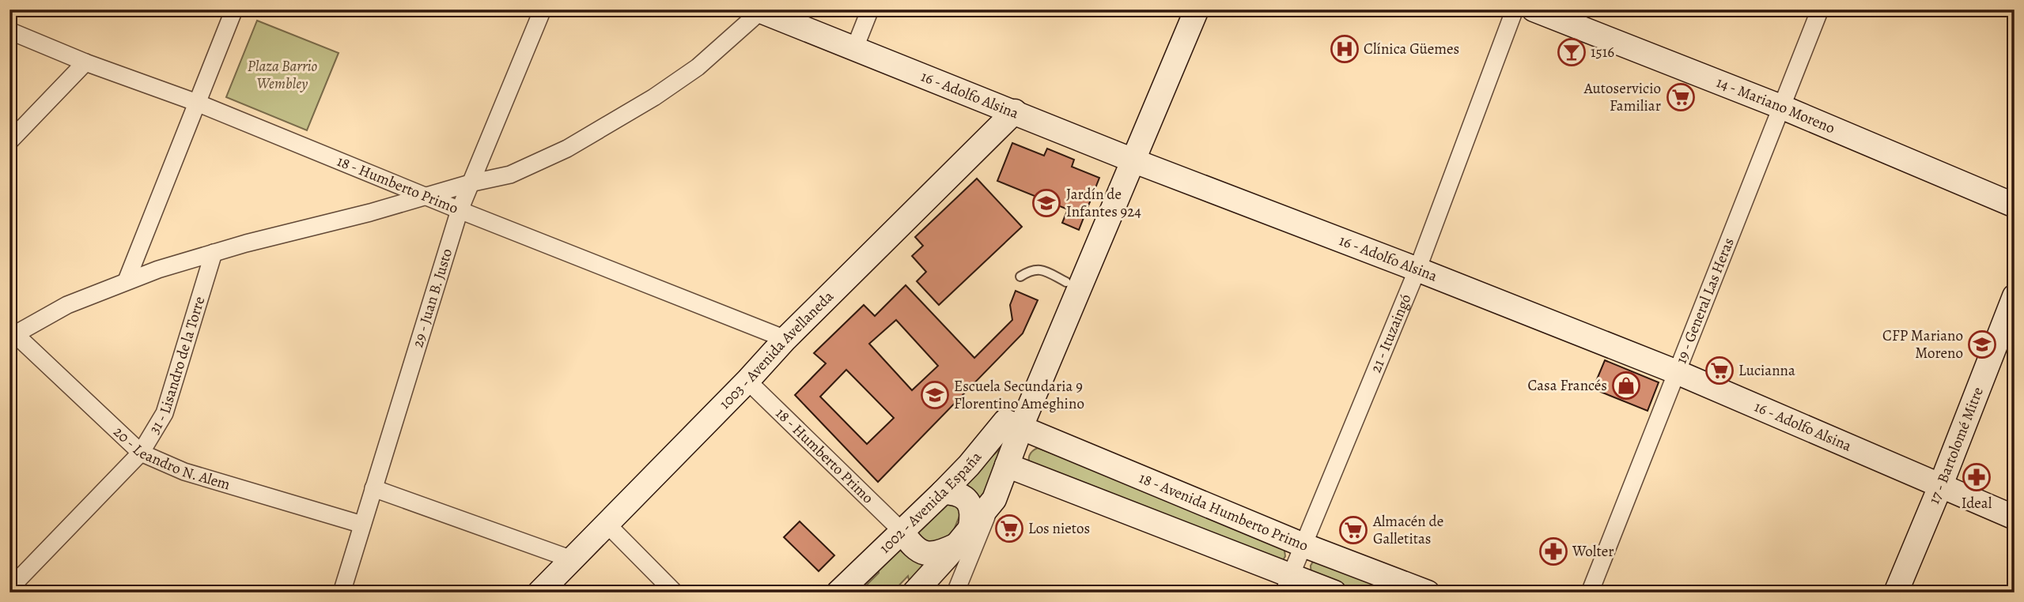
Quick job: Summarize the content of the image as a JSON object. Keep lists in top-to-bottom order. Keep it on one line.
{"streets":{"street":["16 - Adolfo Alsina","14 - Mariano Moreno","18 - Humberto Primo","29 - Juan B. Justo","19 - General Las Heras","21 - Ituzaingó","1003 - Avenida Avellaneda","31 - Lisandro de la Torre","17 - Bartolomé Mitre","20 - Leandro N. Alem","1002 - Avenida España","18 - Avenida Humberto Primo"]},"crossings":[["16 - Adolfo Alsina","19 - General Las Heras"],["16 - Adolfo Alsina","21 - Ituzaingó"],["16 - Adolfo Alsina","1003 - Avenida Avellaneda"],["16 - Adolfo Alsina","17 - Bartolomé Mitre"],["14 - Mariano Moreno","19 - General Las Heras"],["18 - Humberto Primo","29 - Juan B. Justo"],["18 - Humberto Primo","1003 - Avenida Avellaneda"],["18 - Humberto Primo","1002 - Avenida España"],["29 - Juan B. Justo","20 - Leandro N. Alem"],["21 - Ituzaingó","18 - Avenida Humberto Primo"],["31 - Lisandro de la Torre","20 - Leandro N. Alem"],["1002 - Avenida España","18 - Avenida Humberto Primo"]],"parks":["Plaza Barrio Wembley"],"places":{"hospital":["Clínica Güemes"],"bar":["1516"],"supermarket":["Autoservicio Familiar","Lucianna","Los nietos","Almacén de Galletitas"],"school or university":["Jardín de Infantes 924","CFP Mariano Moreno","Escuela Secundaria 9 Florentino Ameghino"],"shop":["Casa Francés"],"pharmacy":["Ideal","Wolter"]}}
